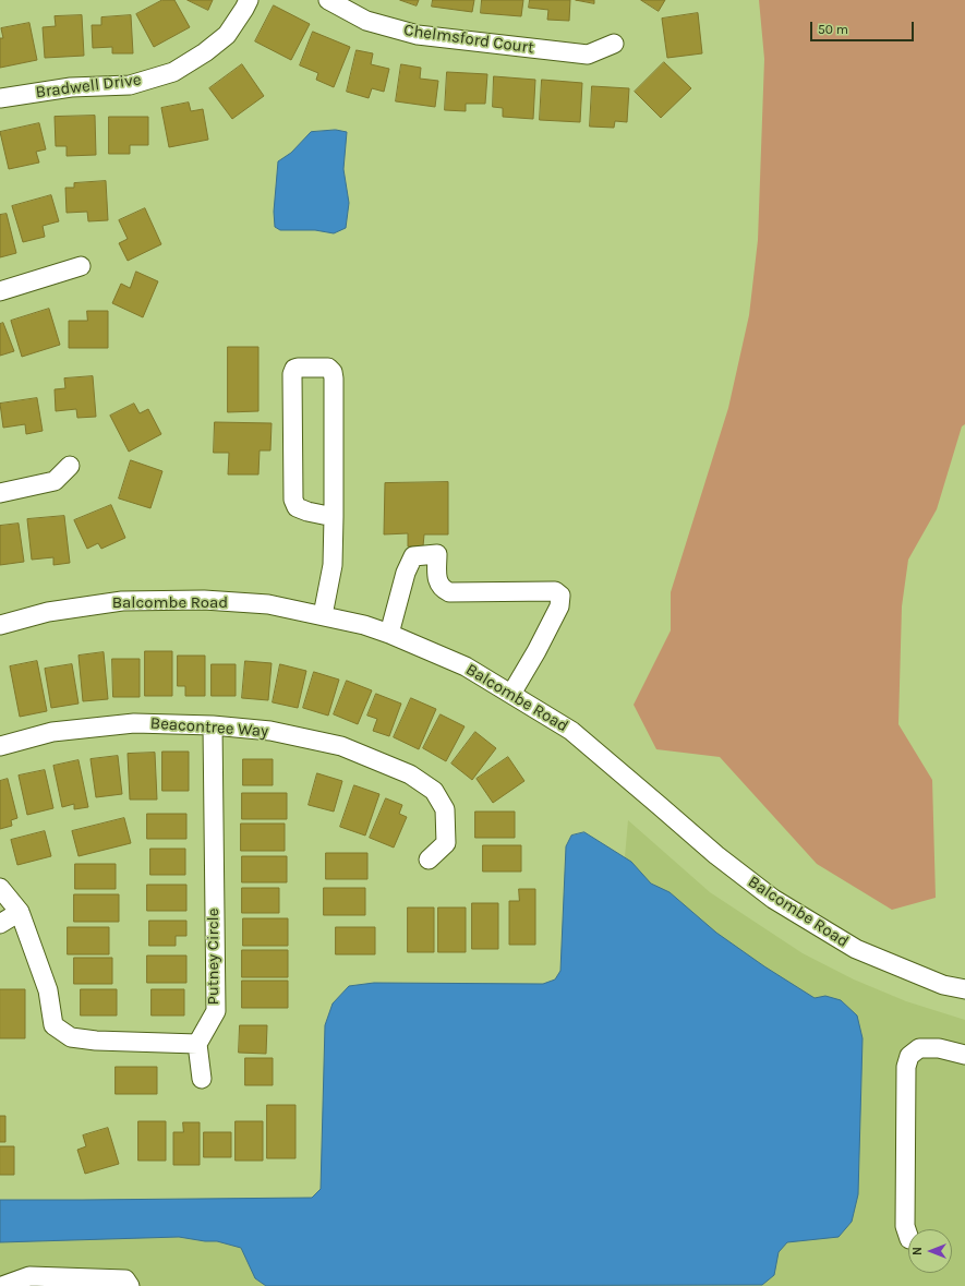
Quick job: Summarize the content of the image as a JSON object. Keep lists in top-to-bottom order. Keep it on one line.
{"streets":{"street":["Chelmsford Court","Bradwell Drive","Balcombe Road","Beacontree Way","Putney Circle"]},"crossings":[["Beacontree Way","Putney Circle"]],"scale_bar":"50 m","north":"left"}
